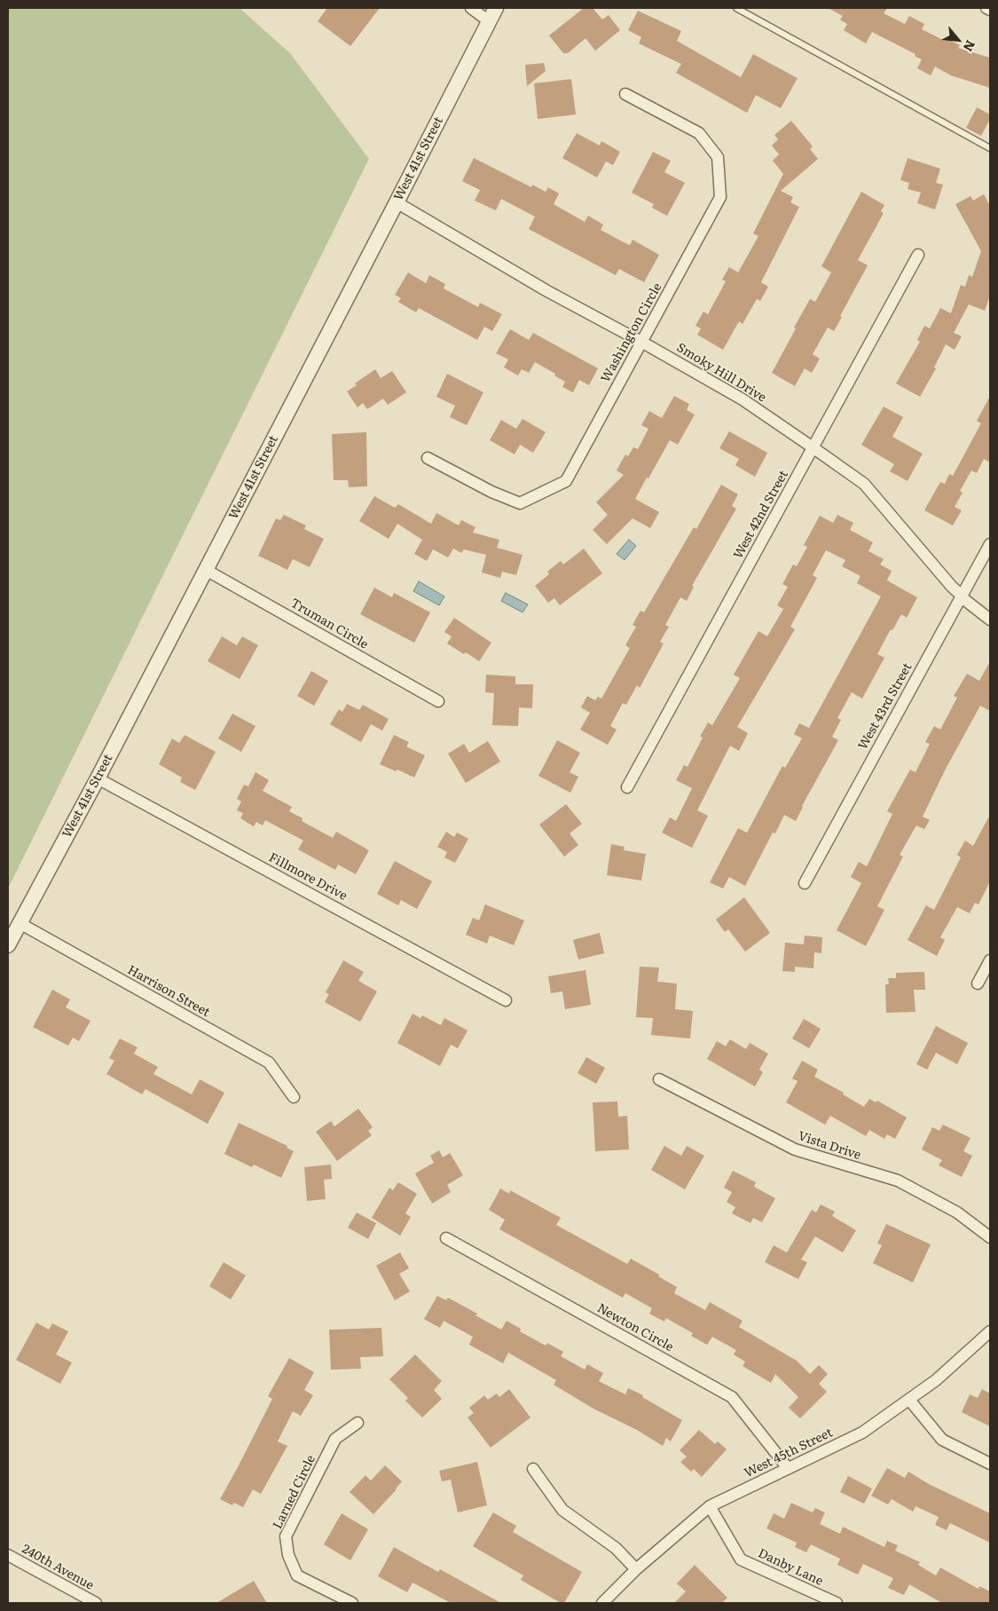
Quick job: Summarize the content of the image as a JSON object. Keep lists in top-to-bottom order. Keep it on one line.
{"streets":{"street":["West 41st Street","Washington Circle","Smoky Hill Drive","West 42nd Street","Truman Circle","West 43rd Street","Fillmore Drive","Harrison Street","Vista Drive","Newton Circle","West 45th Street","Larned Circle","240th Avenue","Danby Lane"]},"crossings":[["West 41st Street","Smoky Hill Drive"],["West 41st Street","Truman Circle"],["West 41st Street","Fillmore Drive"],["West 41st Street","Harrison Street"],["Washington Circle","Smoky Hill Drive"],["Smoky Hill Drive","West 42nd Street"],["Smoky Hill Drive","West 43rd Street"],["Newton Circle","West 45th Street"],["West 45th Street","Danby Lane"]],"north":"bottom right"}
